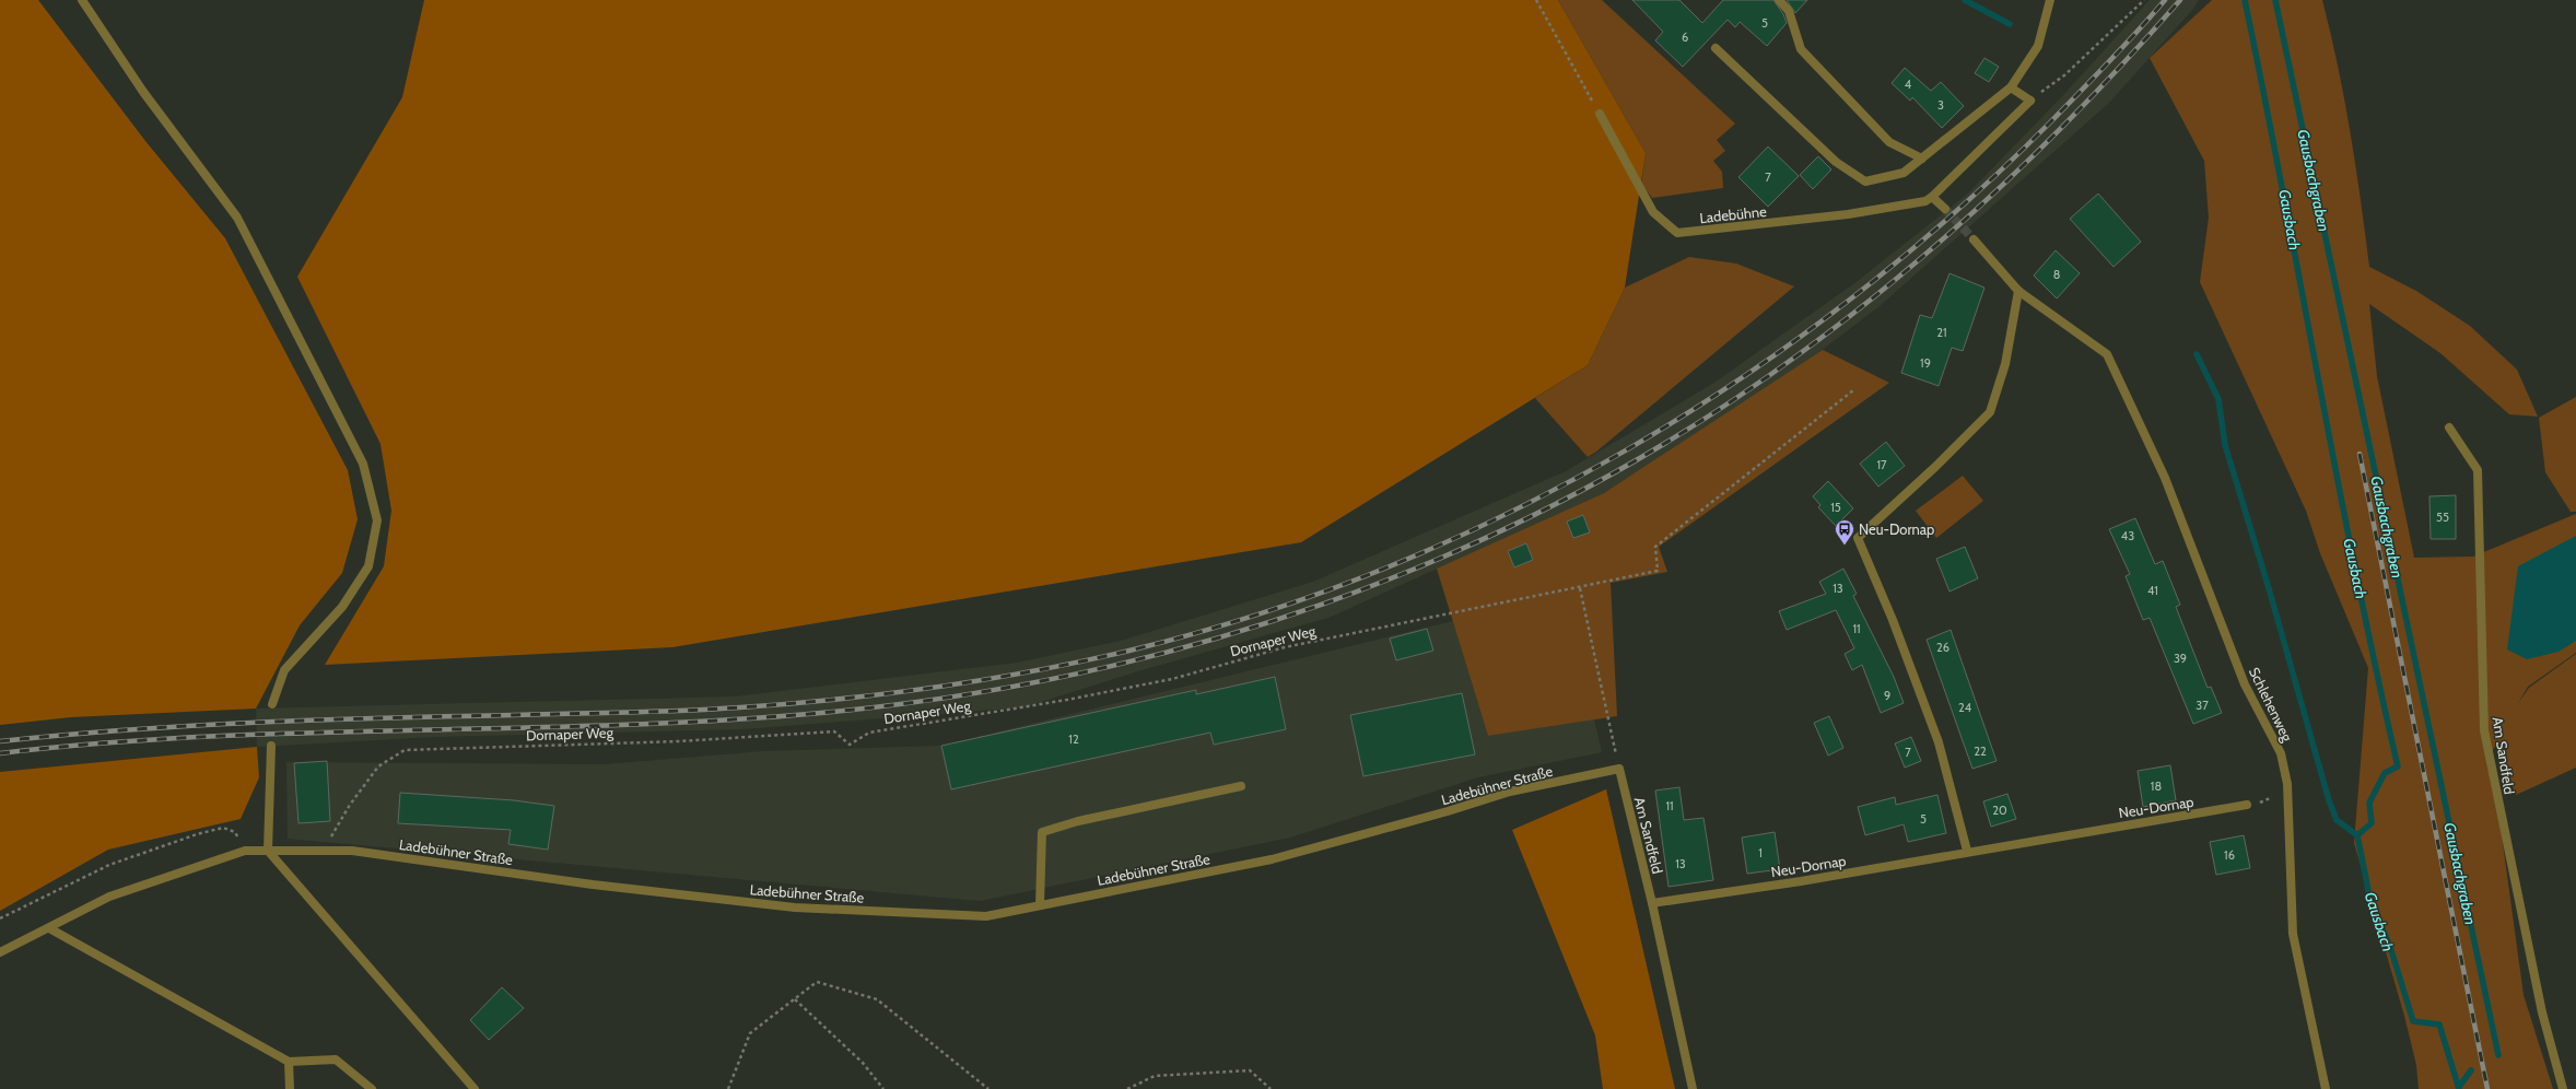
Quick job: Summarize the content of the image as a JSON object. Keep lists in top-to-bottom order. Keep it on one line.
{"streets":{"street":["Ladebühne","Schlehenweg","Am Sandfeld","Ladebühner Straße","Neu-Dornap"],"path":["Dornaper Weg"]},"crossings":[["Dornaper Weg","Ladebühner Straße"],["Am Sandfeld","Ladebühner Straße"],["Am Sandfeld","Neu-Dornap"]],"water":["Gausbachgraben","Gausbach"],"places":{"bus stop":["Neu-Dornap"]},"house_numbers":["5","6","4","3","7","8","21","19","17","15","55","43","13","41","11","26","39","9","37","24","12","22","7","18","11","20","5","1","16","13"]}
